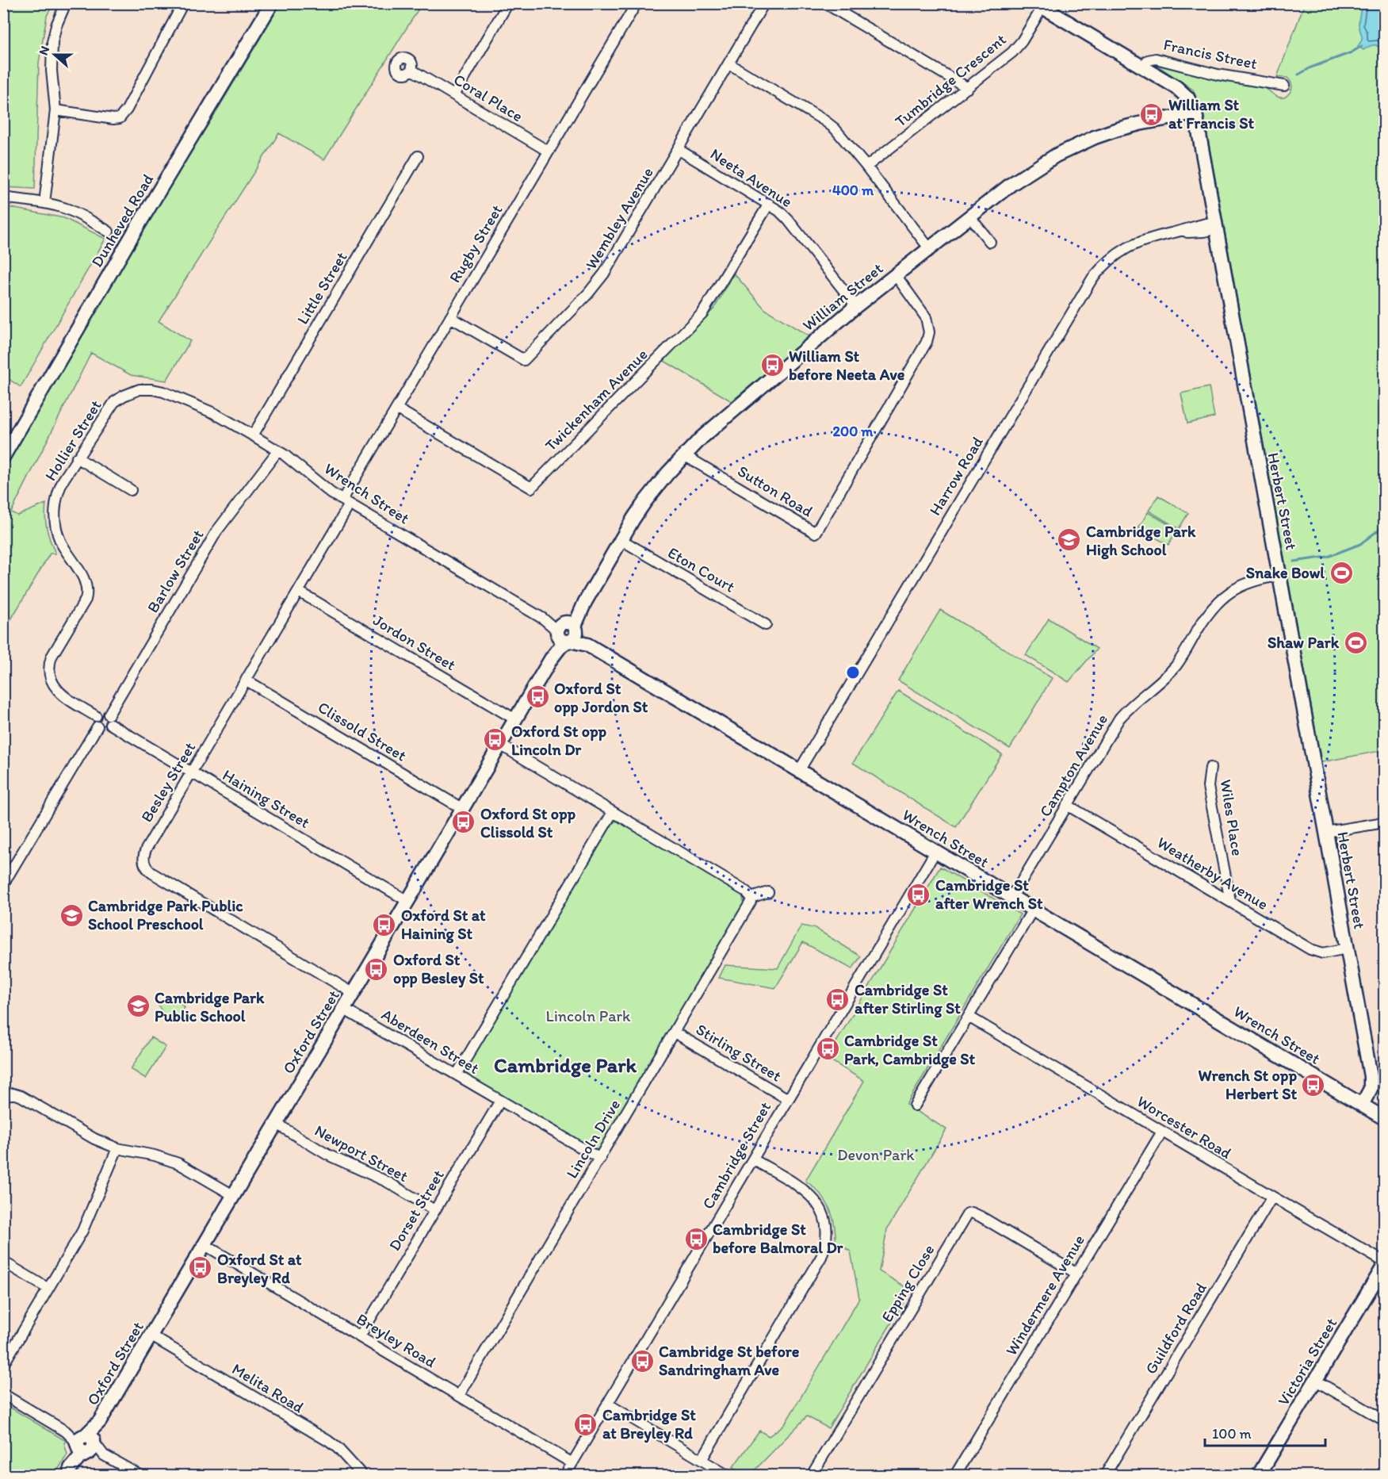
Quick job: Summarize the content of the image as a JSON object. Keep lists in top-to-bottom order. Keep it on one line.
{"streets":{"street":["Francis Street","Tumbridge Crescent","Coral Place","Neeta Avenue","Wembley Avenue","Dunheved Road","Rugby Street","Little Street","William Street","Twickenham Avenue","Hollier Street","Harrow Road","Sutton Road","Wrench Street","Herbert Street","Eton Court","Barlow Street","Jordon Street","Clissold Street","Campton Avenue","Besley Street","Haining Street","Wiles Place","Weatherby Avenue","Oxford Street","Aberdeen Street","Stirling Street","Worcester Road","Lincoln Drive","Newport Street","Cambridge Street","Dorset Street","Epping Close","Windermere Avenue","Guildford Road","Breyley Road","Victoria Street","Melita Road"]},"crossings":[["Francis Street","Tumbridge Crescent"],["Francis Street","Herbert Street"],["Coral Place","Rugby Street"],["Neeta Avenue","Wembley Avenue"],["Neeta Avenue","William Street"],["Neeta Avenue","Twickenham Avenue"],["Wembley Avenue","Rugby Street"],["Rugby Street","Twickenham Avenue"],["Rugby Street","Wrench Street"],["Rugby Street","Besley Street"],["Little Street","Wrench Street"],["William Street","Sutton Road"],["William Street","Wrench Street"],["William Street","Herbert Street"],["William Street","Eton Court"],["William Street","Oxford Street"],["Hollier Street","Wrench Street"],["Harrow Road","Wrench Street"],["Harrow Road","Herbert Street"],["Wrench Street","Herbert Street"],["Wrench Street","Barlow Street"],["Wrench Street","Campton Avenue"],["Wrench Street","Besley Street"],["Wrench Street","Oxford Street"],["Wrench Street","Cambridge Street"],["Herbert Street","Campton Avenue"],["Herbert Street","Weatherby Avenue"],["Barlow Street","Haining Street"],["Jordon Street","Besley Street"],["Jordon Street","Oxford Street"],["Clissold Street","Besley Street"],["Clissold Street","Oxford Street"],["Campton Avenue","Weatherby Avenue"],["Besley Street","Haining Street"],["Besley Street","Oxford Street"],["Haining Street","Oxford Street"],["Wiles Place","Weatherby Avenue"],["Oxford Street","Aberdeen Street"],["Oxford Street","Newport Street"],["Oxford Street","Breyley Road"],["Oxford Street","Melita Road"],["Aberdeen Street","Lincoln Drive"],["Aberdeen Street","Dorset Street"],["Stirling Street","Lincoln Drive"],["Stirling Street","Cambridge Street"],["Worcester Road","Windermere Avenue"],["Worcester Road","Guildford Road"],["Lincoln Drive","Breyley Road"],["Newport Street","Dorset Street"],["Cambridge Street","Breyley Road"],["Dorset Street","Breyley Road"],["Epping Close","Windermere Avenue"]],"districts":["Cambridge Park"],"parks":["Lincoln Park","Devon Park"],"places":{"bus stop":["William St at Francis St","William St before Neeta Ave","Oxford St opp Jordon St","Oxford St opp Lincoln Dr","Oxford St opp Clissold St","Cambridge St after Wrench St","Oxford St at Haining St","Oxford St opp Besley St","Cambridge St after Stirling St","Cambridge St Park, Cambridge St","Wrench St opp Herbert St","Cambridge St before Balmoral Dr","Oxford St at Breyley Rd","Cambridge St before Sandringham Ave","Cambridge St at Breyley Rd"],"school or university":["Cambridge Park High School","Cambridge Park Public School Preschool","Cambridge Park Public School"],"sports":["Snake Bowl","Shaw Park"]},"scale_bar":"100 m","north":"left","rings":["400 m","200 m"]}
